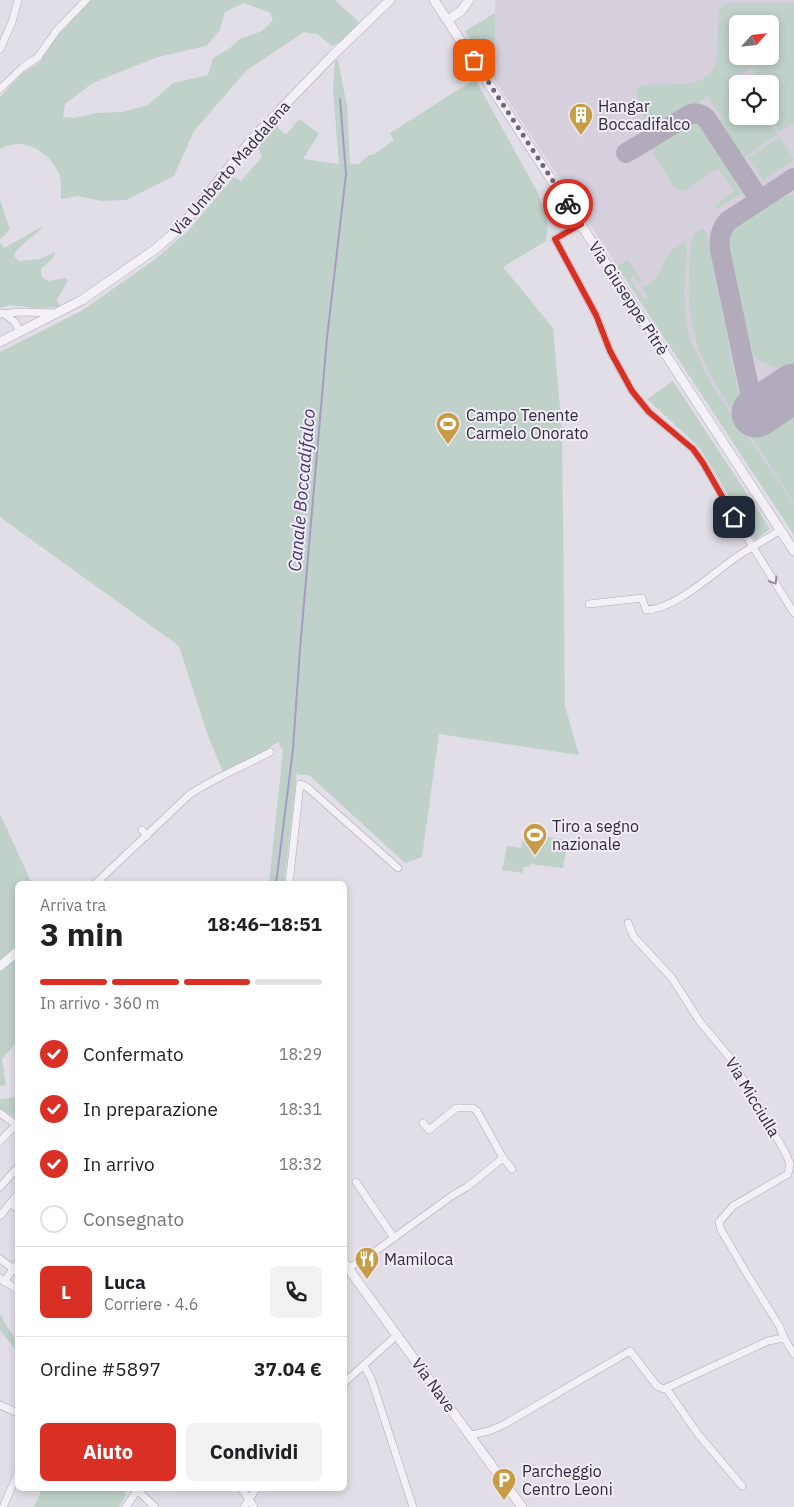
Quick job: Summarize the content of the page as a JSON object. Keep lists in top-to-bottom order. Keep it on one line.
{"streets":{"street":["Via Umberto Maddalena","Via Giuseppe Pitrè","Via Micciulla","Via Nave"]},"water":["Canale Boccadifalco"],"places":{"building":["Hangar Boccadifalco"],"sports":["Campo Tenente Carmelo Onorato","Tiro a segno nazionale"],"restaurant":["Mamiloca"],"parking":["Parcheggio Centro Leoni"]},"north":"top right","page":{"heading":["3 min","Arriva tra","18:46–18:51"],"panel":["Luca","Corriere · 4.6","Ordine #5897","37.04 €"],"bar":"In arrivo · 360 m","list":[["Confermato","18:29"],["In preparazione","18:31"],["In arrivo","18:32"],"Consegnato"],"round":"L","buttons":["Aiuto","Condividi"]}}
